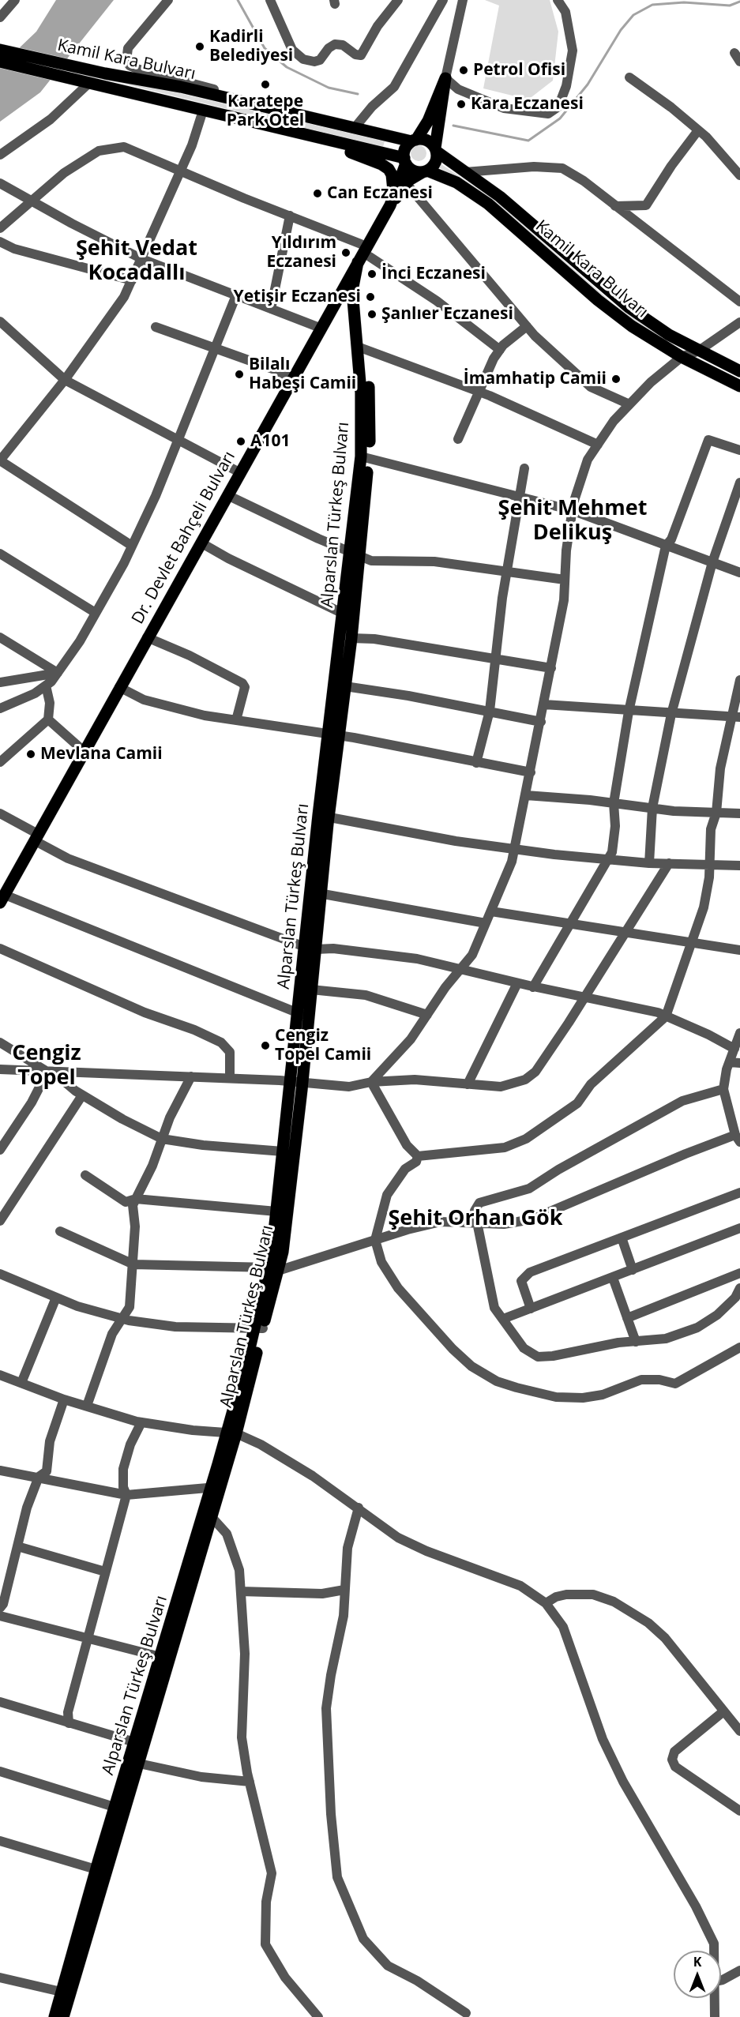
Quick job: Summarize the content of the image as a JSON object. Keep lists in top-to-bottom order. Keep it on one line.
{"streets":{"main road":["Kamil Kara Bulvarı","Alparslan Türkeş Bulvarı","Dr. Devlet Bahçeli Bulvarı"]},"crossings":[["Kamil Kara Bulvarı","Dr. Devlet Bahçeli Bulvarı"],["Alparslan Türkeş Bulvarı","Dr. Devlet Bahçeli Bulvarı"]],"districts":["Şehit Vedat Kocadallı","Şehit Mehmet Delikuş","Cengiz Topel","Şehit Orhan Gök"],"places":["Kadirli Belediyesi","Petrol Ofisi","Karatepe Park Otel","Kara Eczanesi","Can Eczanesi","Yıldırım Eczanesi","İnci Eczanesi","Yetişir Eczanesi","Şanlıer Eczanesi","Bilalı Habeşi Camii","İmamhatip Camii","A101","Mevlana Camii","Cengiz Topel Camii"],"north":"top"}
